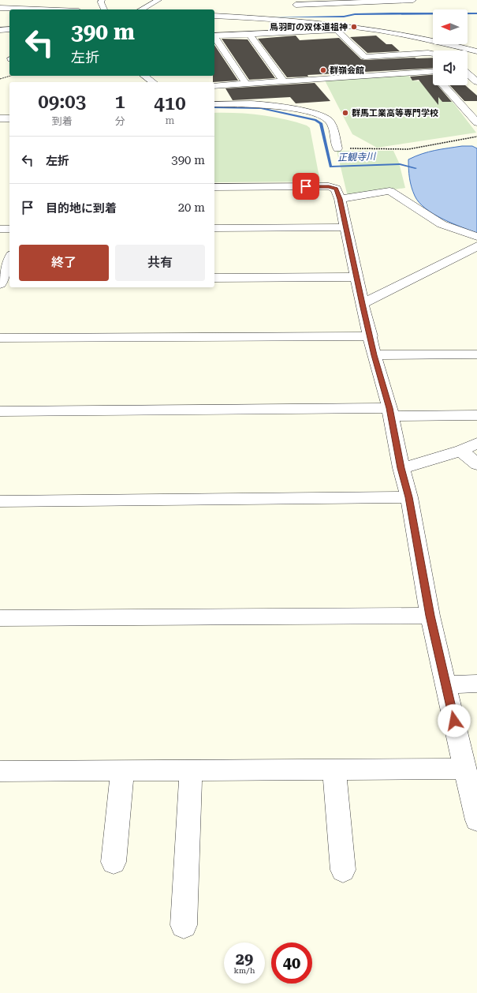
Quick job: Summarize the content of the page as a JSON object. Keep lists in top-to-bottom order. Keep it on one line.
{"water":["正観寺川"],"places":["鳥羽町の双体道祖神","群嶺会館","群馬工業高等専門学校"],"north":"left","page":{"turn":["390 m","左折"],"eta":["09:03","到着","1","分","410","m"],"list":[{"name":"左折","value":"390 m"},{"name":"目的地に到着","value":"20 m"}],"buttons":["終了","共有"],"speed":"29 km/h","limit":"40"}}
